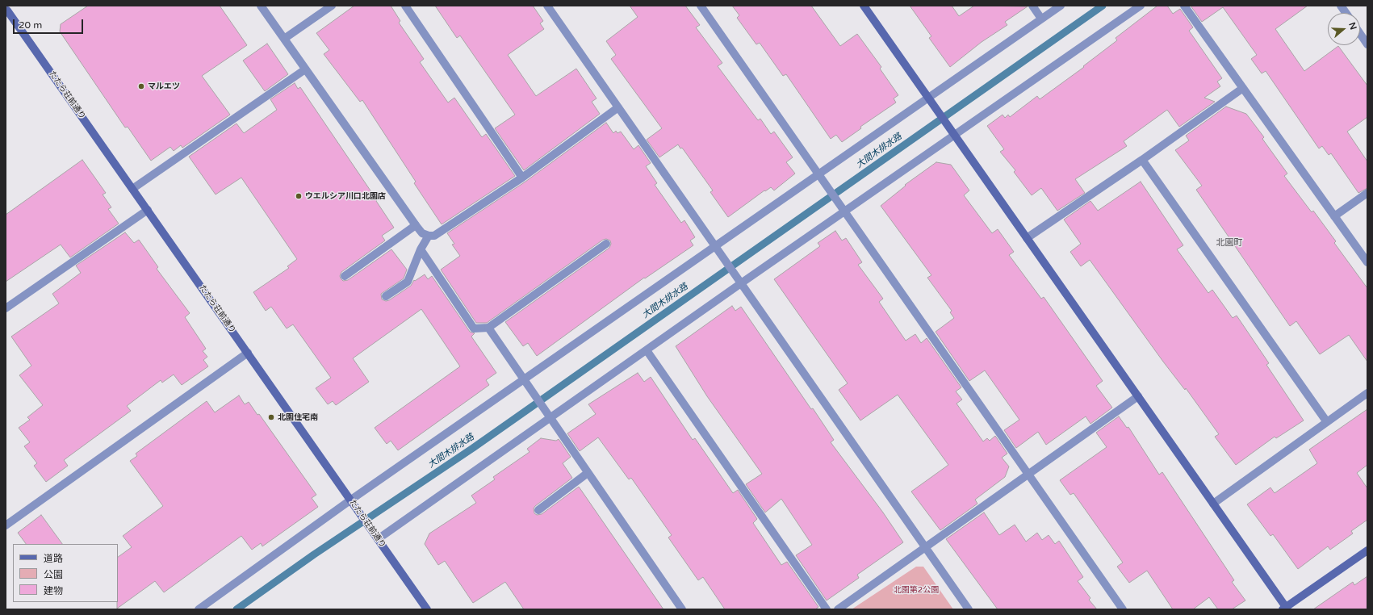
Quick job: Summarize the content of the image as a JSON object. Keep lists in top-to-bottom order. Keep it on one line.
{"streets":{"street":["たたら荘前通り"]},"districts":["北園町"],"water":["大間木排水路"],"parks":["北園第2公園"],"places":["マルエツ","ウエルシア川口北園店","北園住宅南"],"legend":["道路","公園","建物"],"scale_bar":"20 m","north":"right"}
